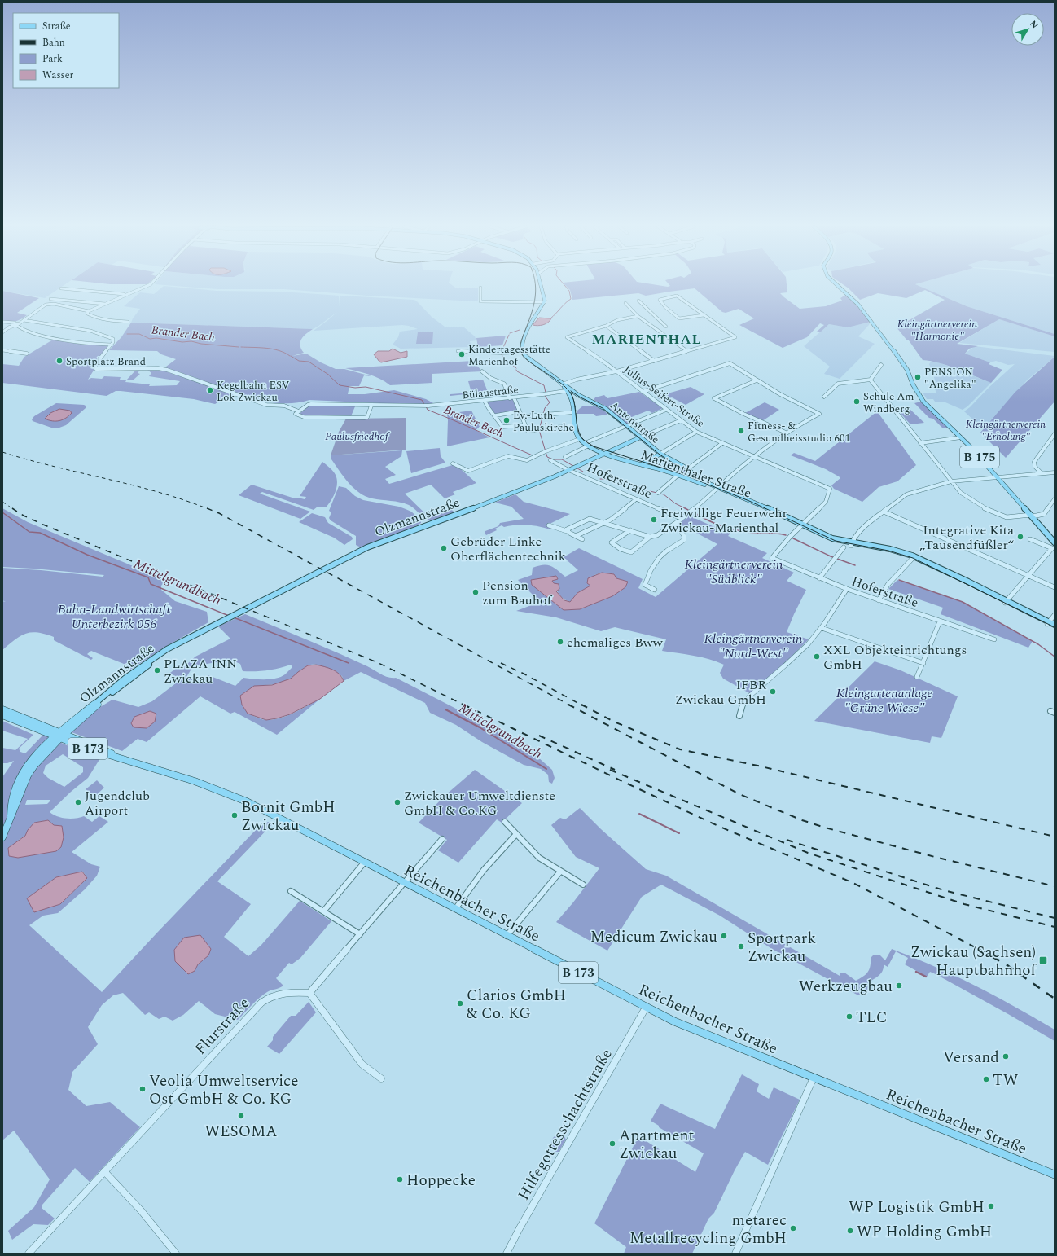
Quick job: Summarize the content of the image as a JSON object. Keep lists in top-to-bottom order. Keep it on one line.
{"streets":{"main road":["Antonstraße","B 175","Marienthaler Straße","Olzmannstraße","B 173","Reichenbacher Straße"],"street":["Bülaustraße","Julius-Seifert-Straße","Hoferstraße","Flurstraße","Hilfegottesschachtstraße"]},"crossings":[["Bülaustraße","Antonstraße"],["Julius-Seifert-Straße","Marienthaler Straße"],["Julius-Seifert-Straße","Hoferstraße"],["Antonstraße","Marienthaler Straße"],["Antonstraße","Olzmannstraße"],["Marienthaler Straße","Hoferstraße"],["Marienthaler Straße","Olzmannstraße"],["Hoferstraße","Olzmannstraße"],["Olzmannstraße","Reichenbacher Straße"],["Reichenbacher Straße","Hilfegottesschachtstraße"]],"districts":["MARIENTHAL"],"water":["Brander Bach","Mittelgrundbach"],"parks":["Kleingärtnerverein \"Harmonie\"","Kleingärtnerverein \"Erholung\"","Paulusfriedhof","Kleingärtnerverein \"Südblick\"","Bahn-Landwirtschaft Unterbezirk 056","Kleingärtnerverein \"Nord-West\"","Kleingartenanlage \"Grüne Wiese\""],"places":{"other":["Kindertagesstätte Marienhof","Sportplatz Brand","PENSION \"Angelika\"","Kegelbahn ESV Lok Zwickau","Schule Am Windberg","Ev.-Luth. Pauluskirche","Fitness- & Gesundheisstudio 601","Freiwillige Feuerwehr Zwickau-Marienthal","Integrative Kita „Tausendfüßler“","Gebrüder Linke Oberflächentechnik","Pension zum Bauhof","ehemaliges Bww","XXL Objekteinrichtungs GmbH","PLAZA INN Zwickau","IFBR Zwickau GmbH","Jugendclub Airport","Zwickauer Umweltdienste GmbH & Co.KG","Bornit GmbH Zwickau","Medicum Zwickau","Sportpark Zwickau","Werkzeugbau","Clarios GmbH & Co. KG","TLC","Versand","TW","Veolia Umweltservice Ost GmbH & Co. KG","WESOMA","Apartment Zwickau","Hoppecke","WP Logistik GmbH","metarec Metallrecycling GmbH","WP Holding GmbH"],"transit":["Zwickau (Sachsen) Hauptbahnhof"]},"legend":["Straße","Bahn","Park","Wasser"],"north":"top right"}
